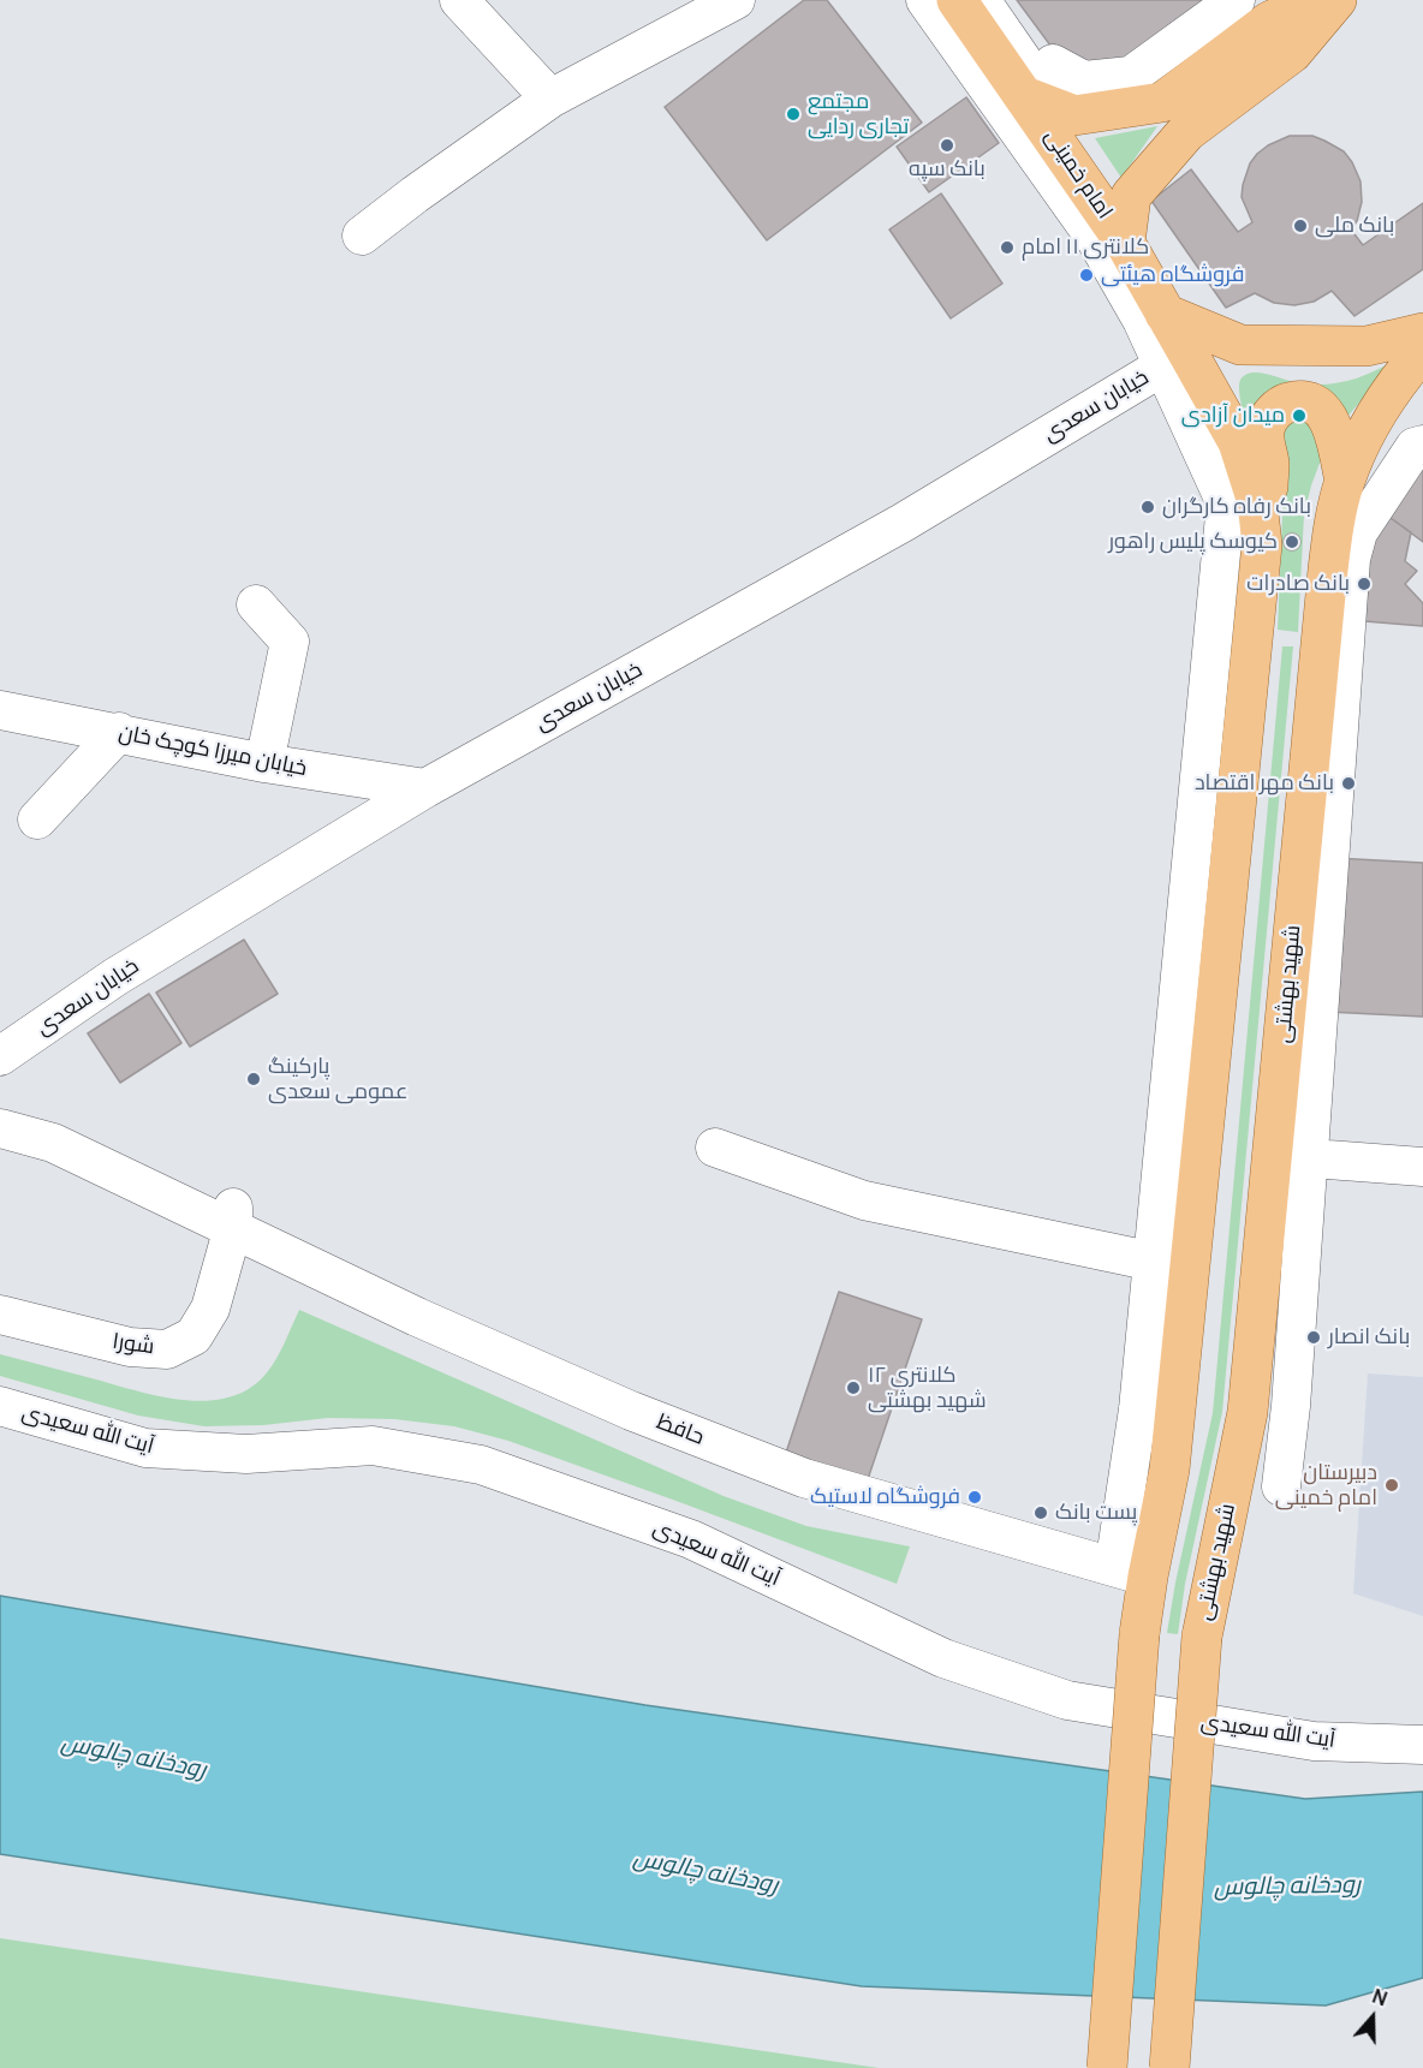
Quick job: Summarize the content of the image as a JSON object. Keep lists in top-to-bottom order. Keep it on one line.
{"streets":{"main road":["امام خمینی","شهید بهشتی"],"street":["خیابان سعدی","خیابان میرزا کوچک خان","شورا","آیت الله سعیدی","حافظ"]},"crossings":[["امام خمینی","خیابان سعدی"],["خیابان سعدی","خیابان میرزا کوچک خان"],["شورا","حافظ"]],"water":["رودخانه چالوس"],"places":["مجتمع تجاری ردایی","بانک سپه","بانک ملی","کلانتری ۱۱ امام","فروشگاه هیئتی","میدان آزادی","بانک رفاه کارگران","کیوسک پلیس راهور","بانک صادرات","بانک مهر اقتصاد","پارکینگ عمومی سعدی","بانک انصار","کلانتری ۱۲ شهید بهشتی","دبیرستان امام خمینی","فروشگاه لاستیک","پست بانک"],"north":"top"}
